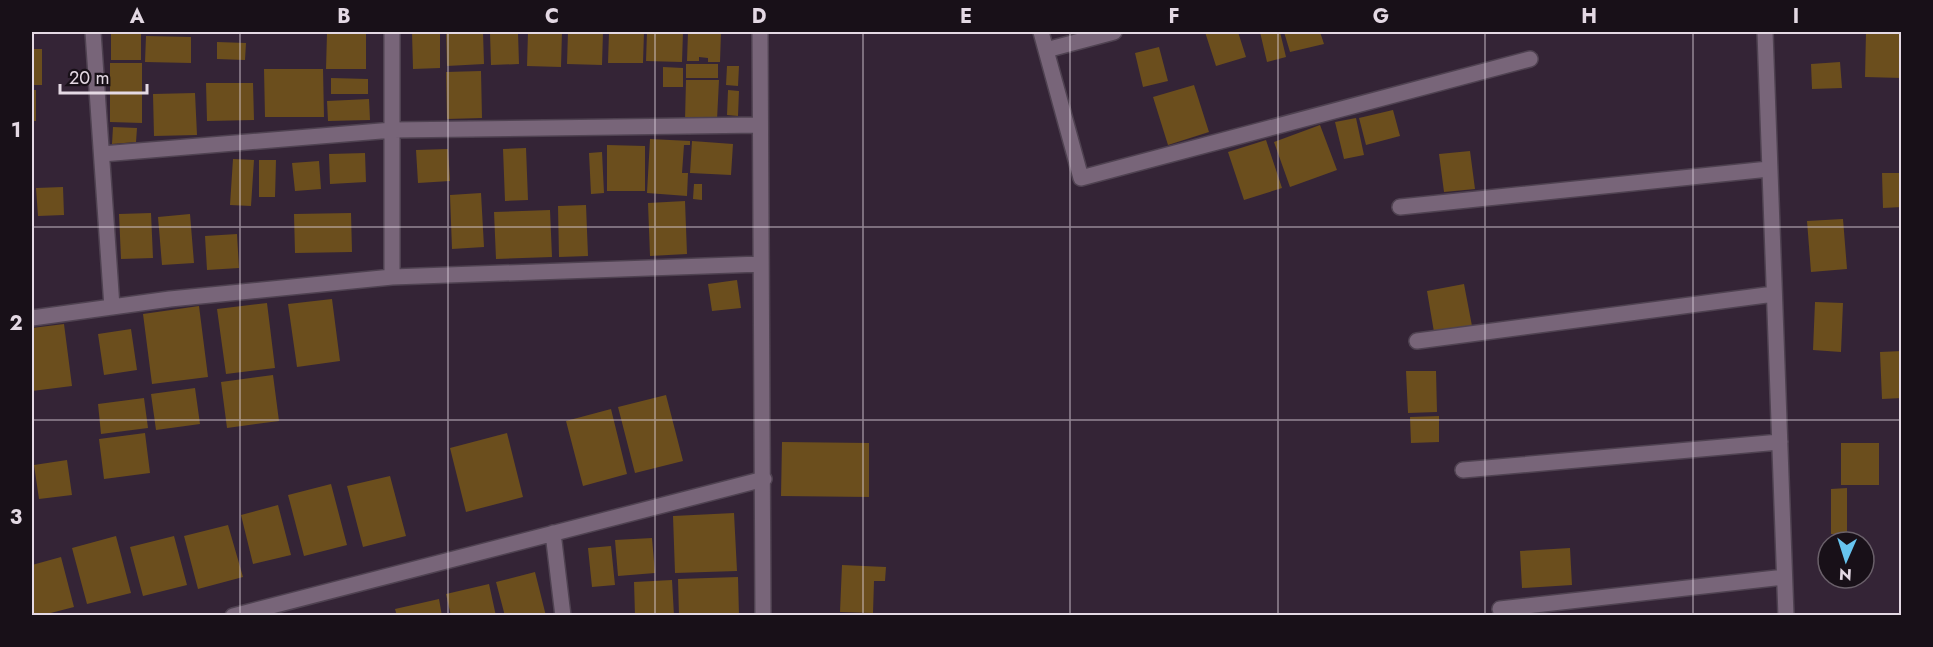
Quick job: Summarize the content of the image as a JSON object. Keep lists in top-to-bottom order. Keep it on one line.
{"scale_bar":"20 m","north":"bottom","grid":{"columns":["A","B","C","D","E","F","G","H","I"],"rows":["1","2","3"]}}
